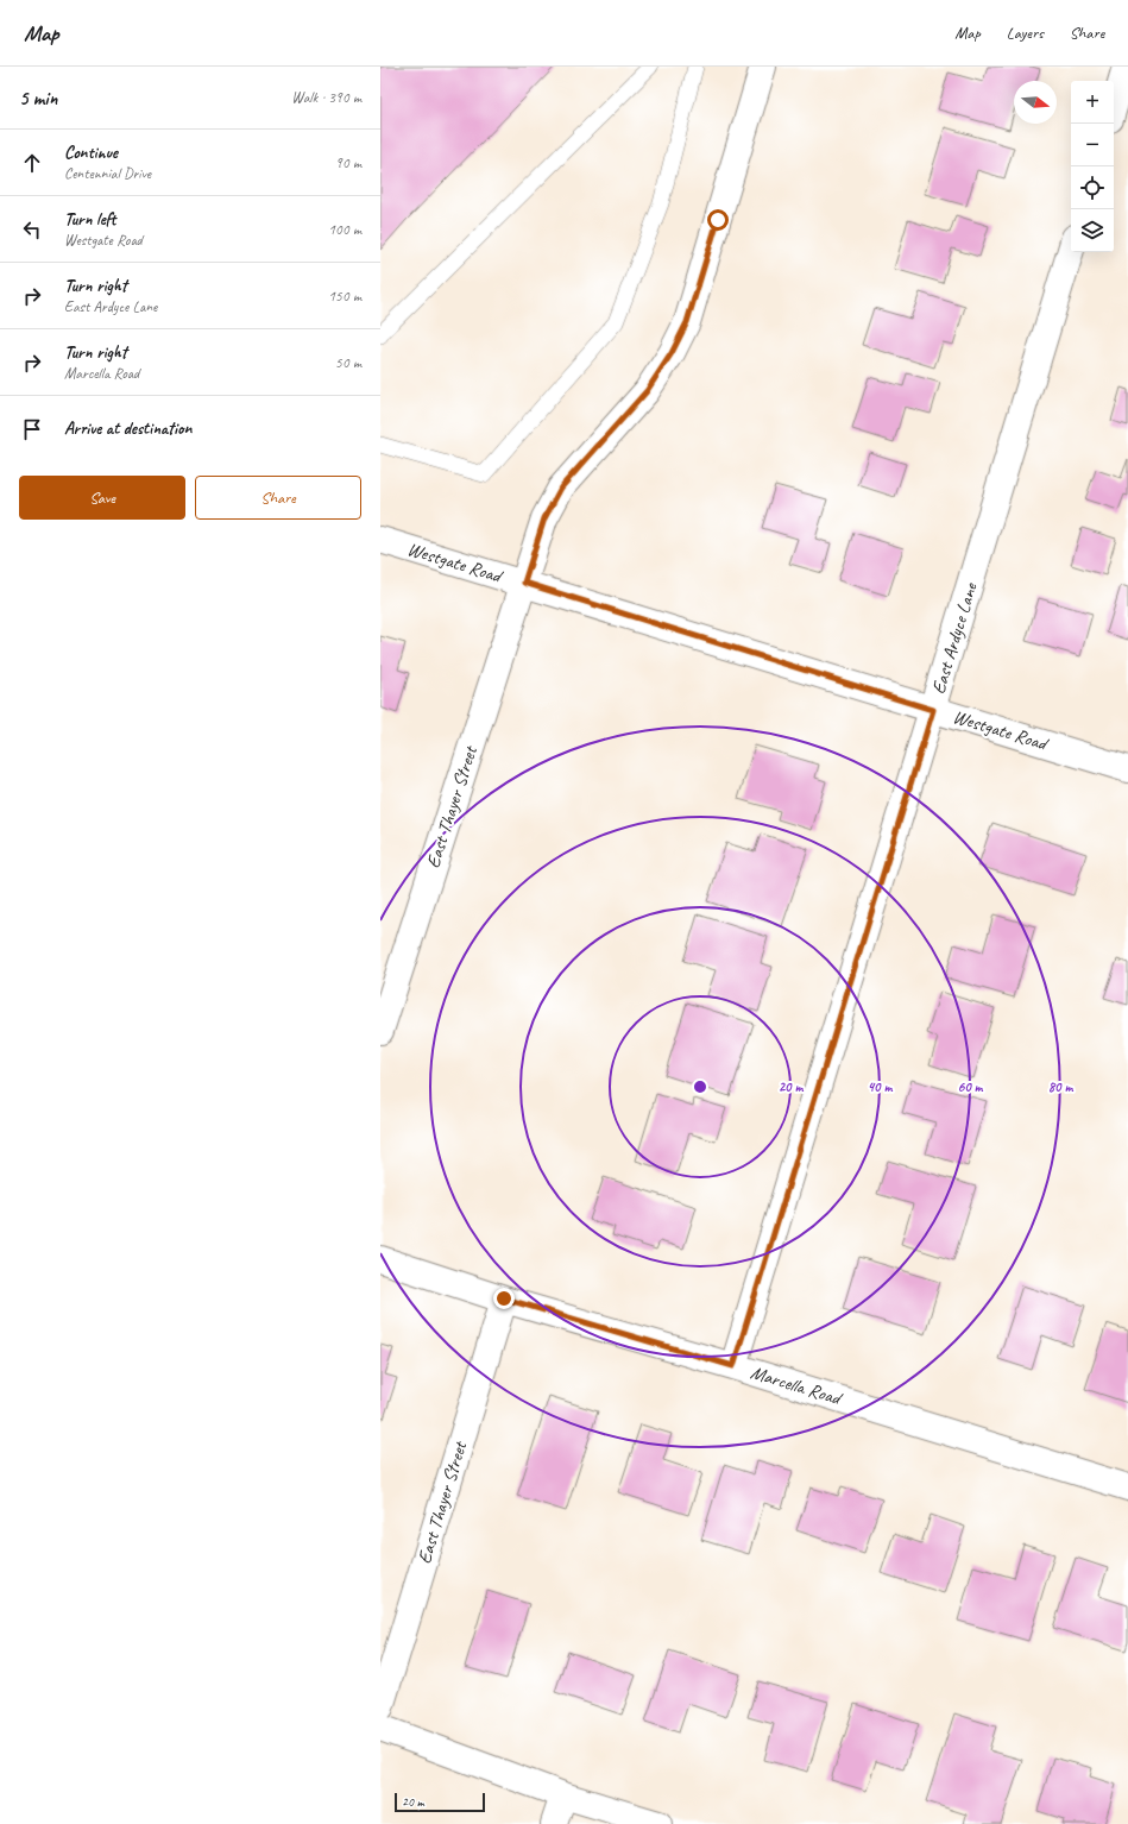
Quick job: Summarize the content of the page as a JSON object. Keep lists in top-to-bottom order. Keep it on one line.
{"streets":{"street":["Westgate Road","East Ardyce Lane","East Thayer Street","Marcella Road"]},"crossings":[["Westgate Road","East Ardyce Lane"],["Westgate Road","East Thayer Street"],["East Ardyce Lane","Marcella Road"],["East Thayer Street","Marcella Road"]],"scale_bar":"20 m","north":"right","page":{"header":"Map","nav":["Map","Layers","Share"],"heading":["5 min","Walk · 390 m"],"map_buttons":["+","−"],"list":[["Continue","Centennial Drive","90 m"],["Turn left","Westgate Road","100 m"],["Turn right","East Ardyce Lane","150 m"],["Turn right","Marcella Road","50 m"],"Arrive at destination"],"buttons":["Save","Share"],"scale":"20 m"},"rings":["20 m","40 m","60 m","80 m"]}
